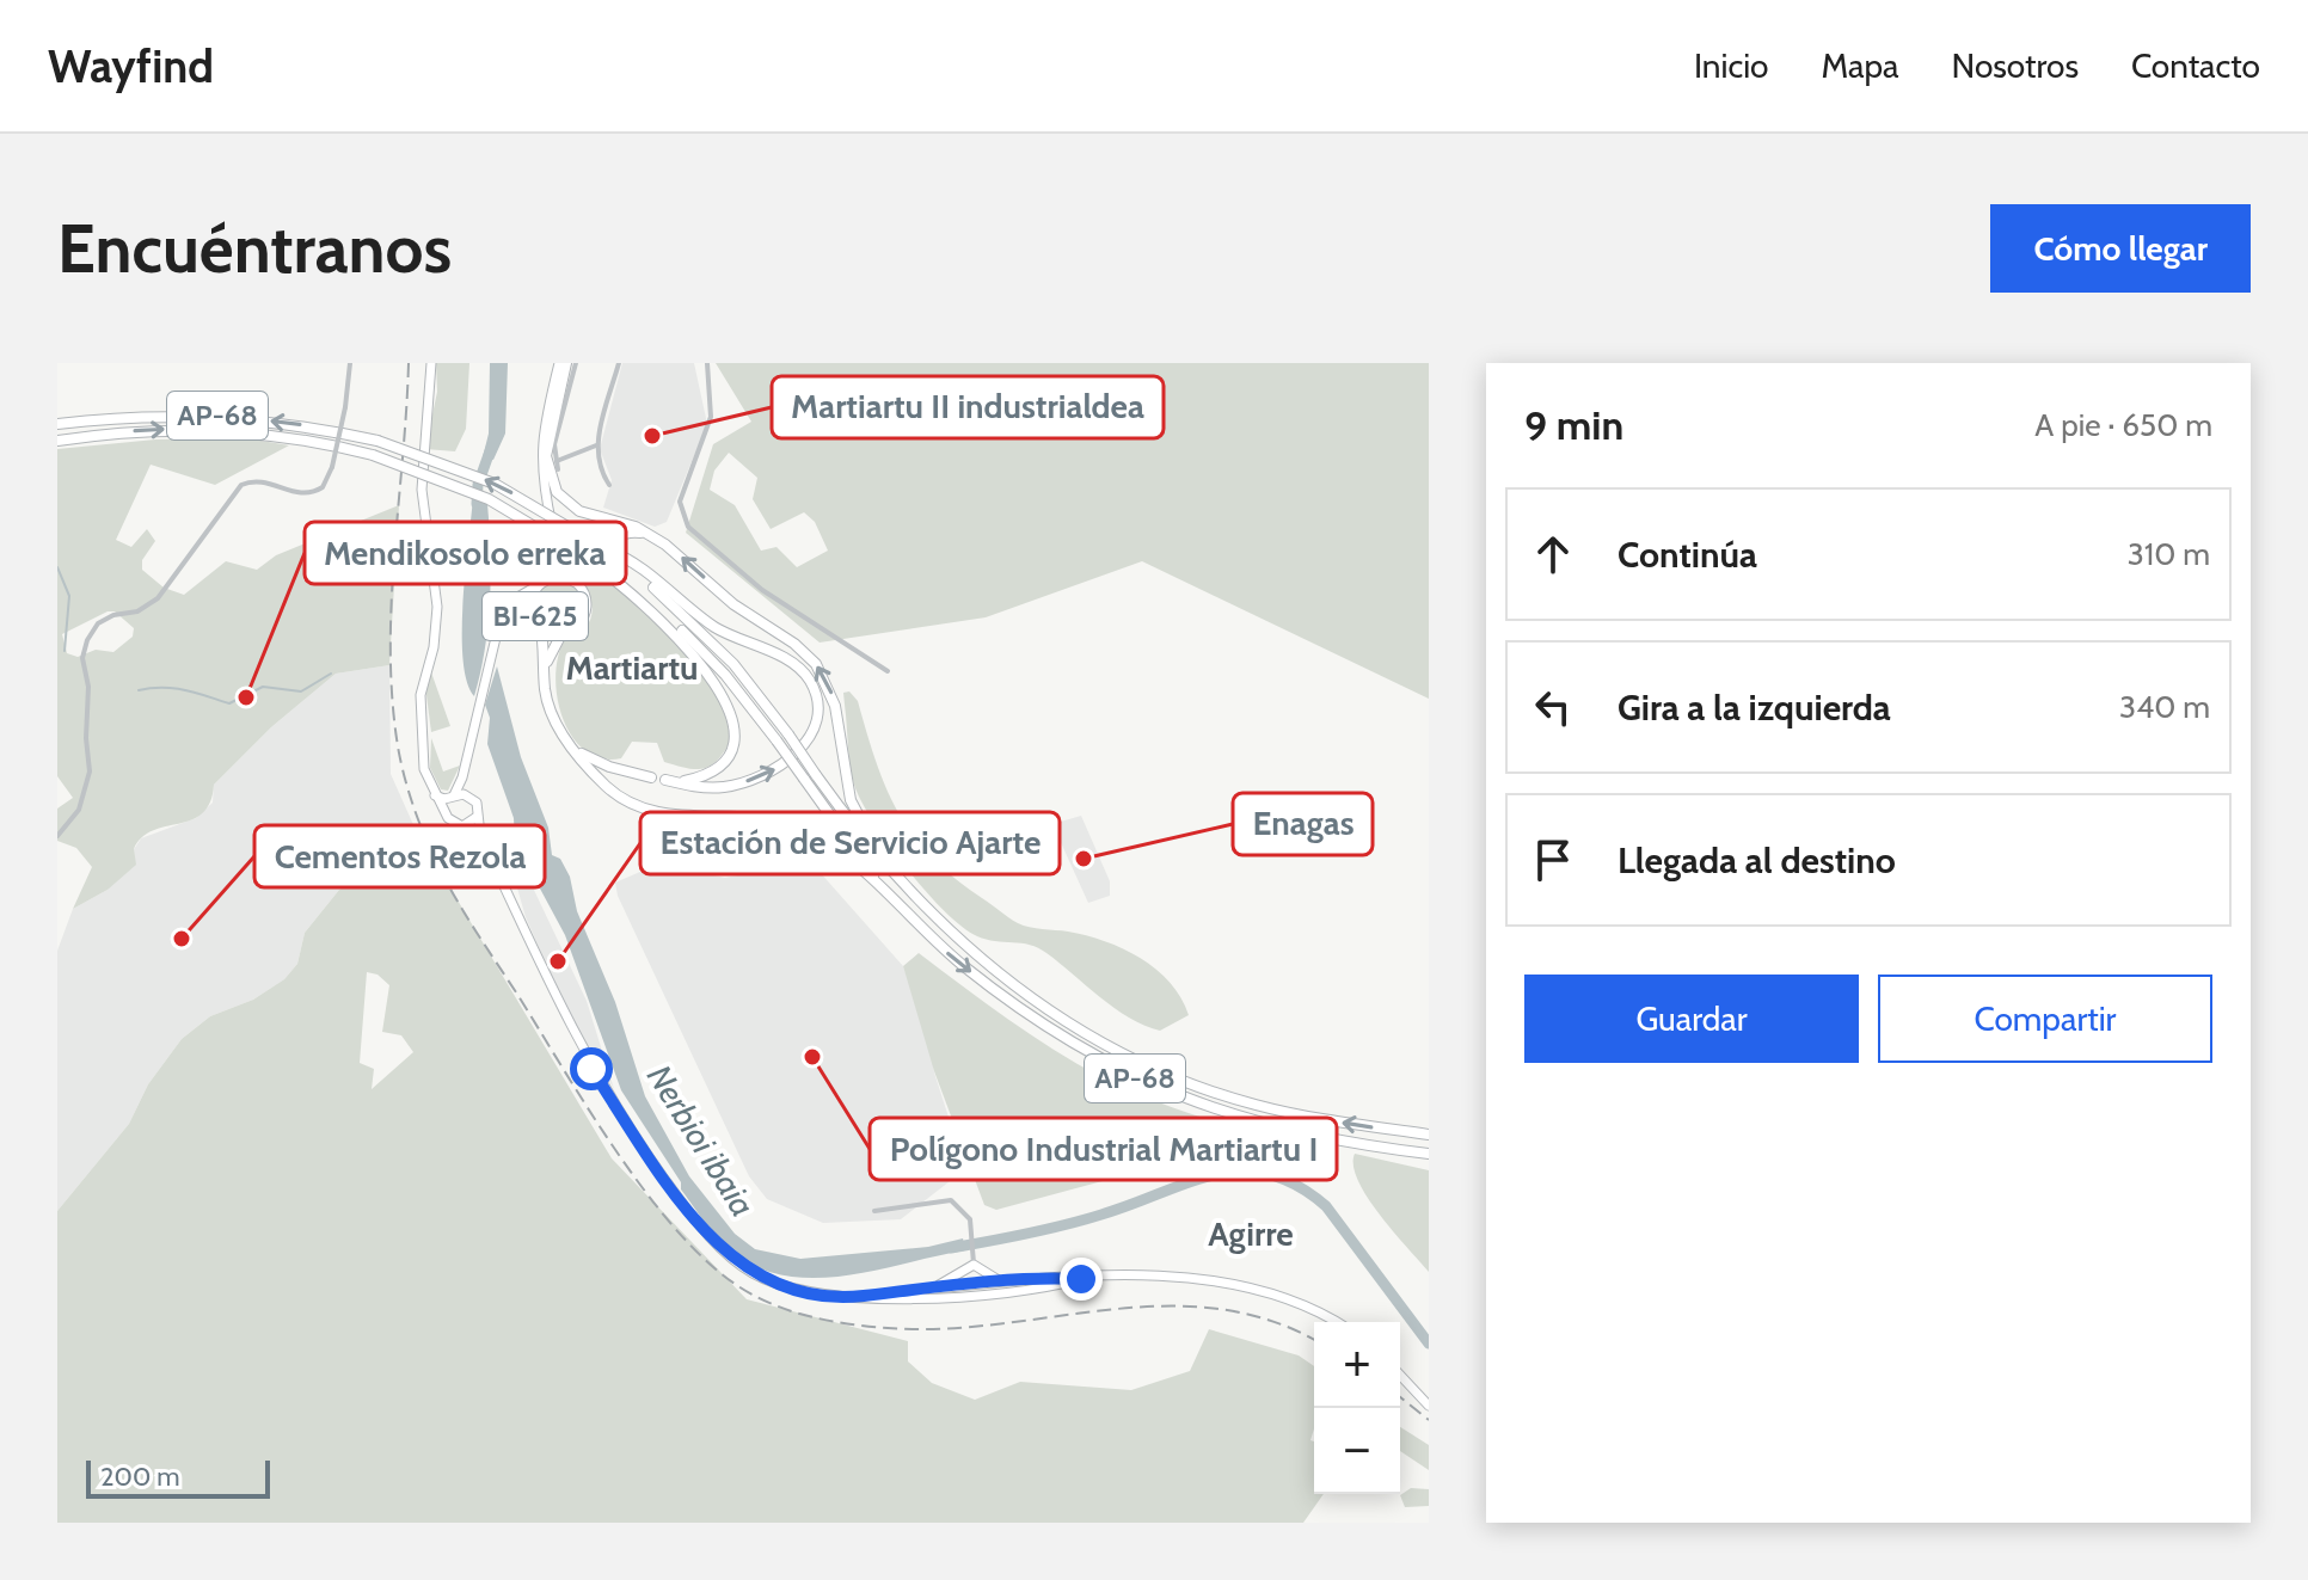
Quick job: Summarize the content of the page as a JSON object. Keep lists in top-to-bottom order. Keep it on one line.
{"streets":{"highway":["AP-68"],"main road":["BI-625"]},"districts":["Martiartu","Agirre"],"water":["Nerbioi ibaia"],"places":["Martiartu II industrialdea","Mendikosolo erreka","Enagas","Cementos Rezola","Estación de Servicio Ajarte","Polígono Industrial Martiartu I"],"scale_bar":"200 m","page":{"header":"Wayfind","nav":["Inicio","Mapa","Nosotros","Contacto"],"buttons":["Cómo llegar",["Guardar","Compartir"]],"title":"Encuéntranos","heading":["9 min","A pie · 650 m"],"list":[["Continúa","310 m"],["Gira a la izquierda","340 m"],"Llegada al destino"],"map_buttons":["+","−"],"scale":"200 m"}}
